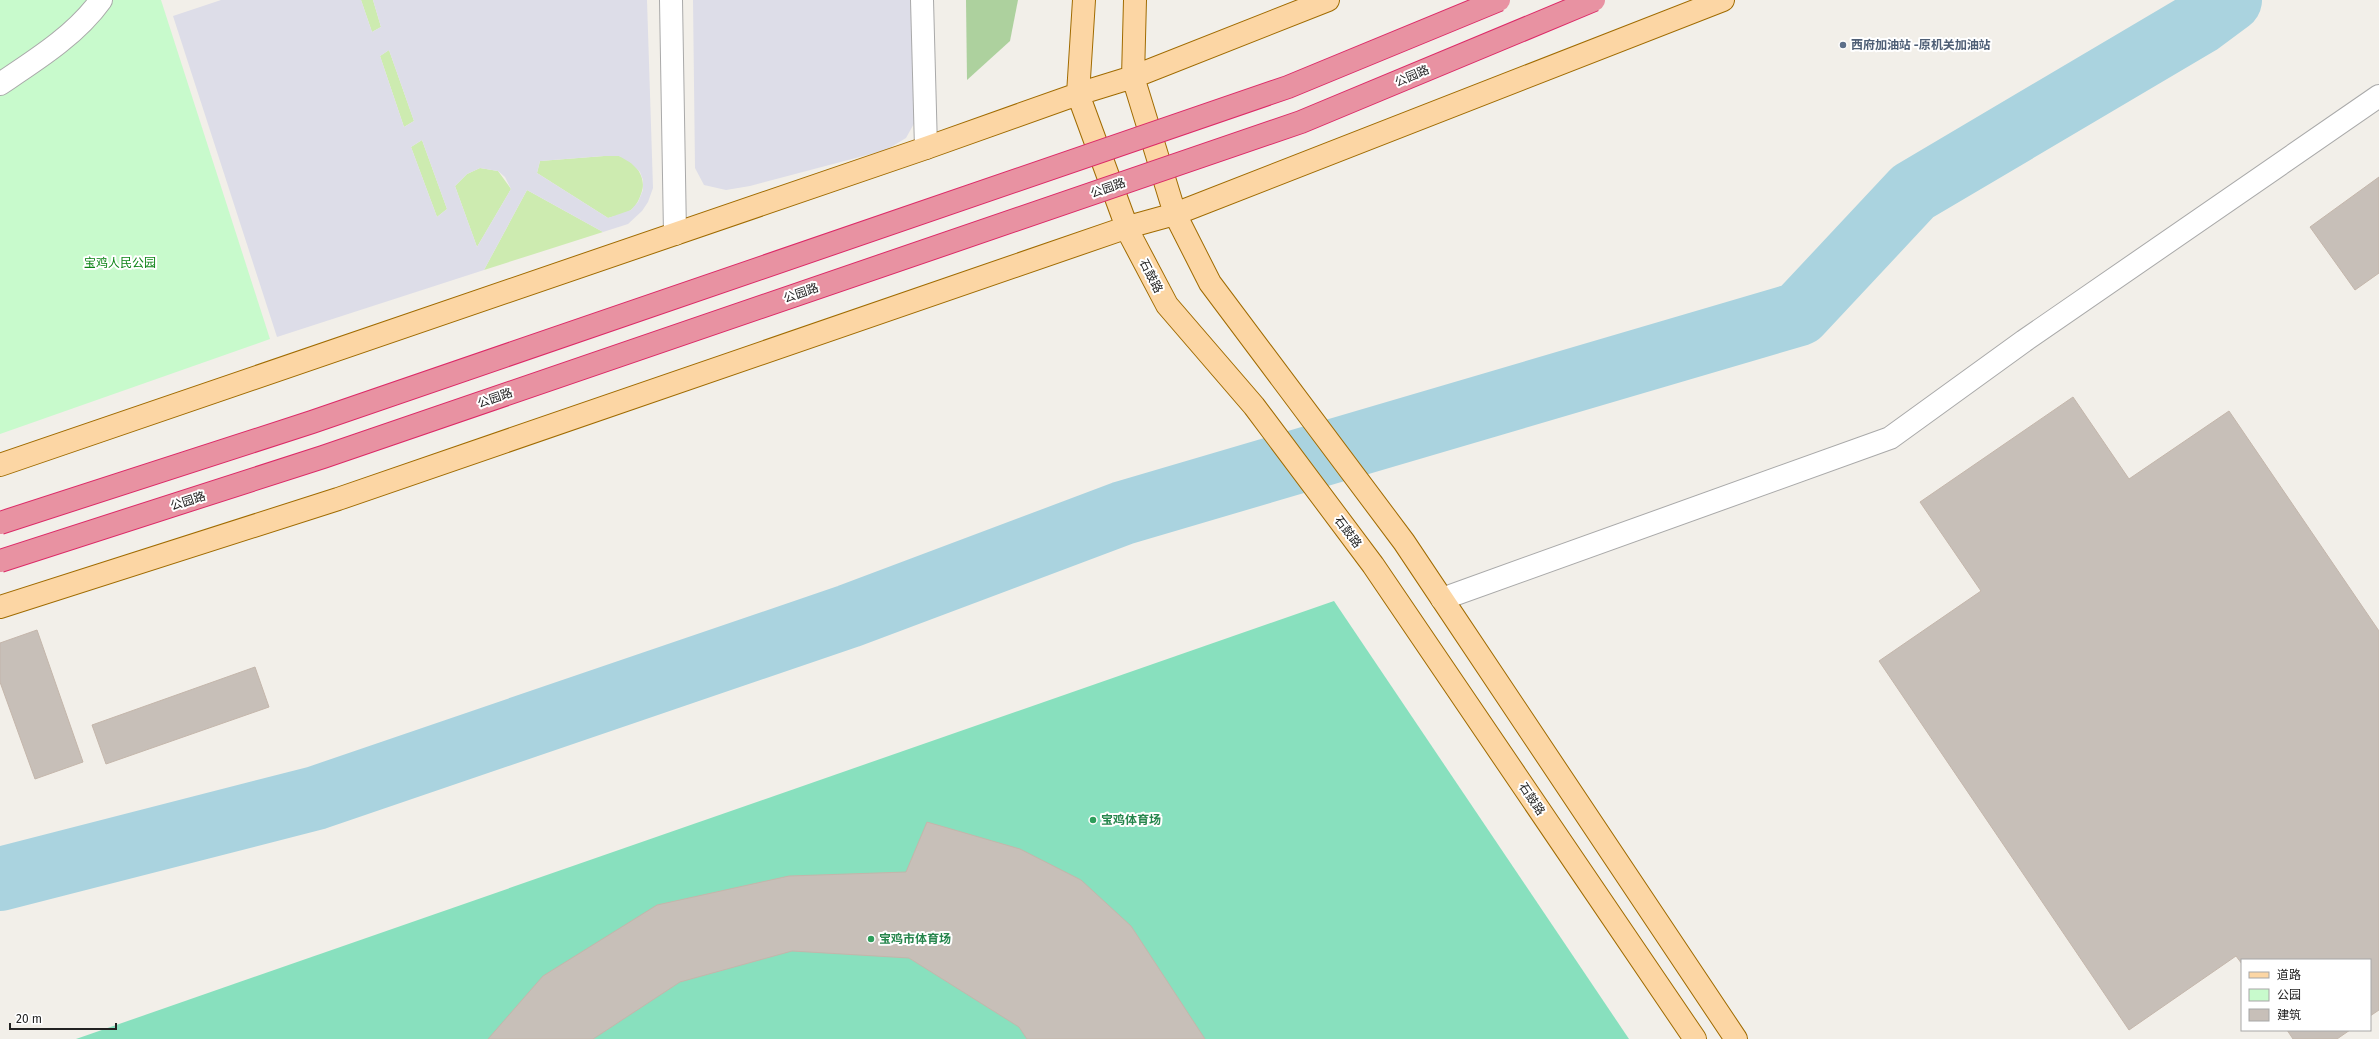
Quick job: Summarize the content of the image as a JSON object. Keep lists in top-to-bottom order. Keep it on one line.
{"streets":{"highway":["公园路"],"main road":["石鼓路"]},"parks":["宝鸡人民公园"],"places":["西府加油站 -原机关加油站","宝鸡体育场","宝鸡市体育场"],"legend":["道路","公园","建筑"],"scale_bar":"20 m"}
